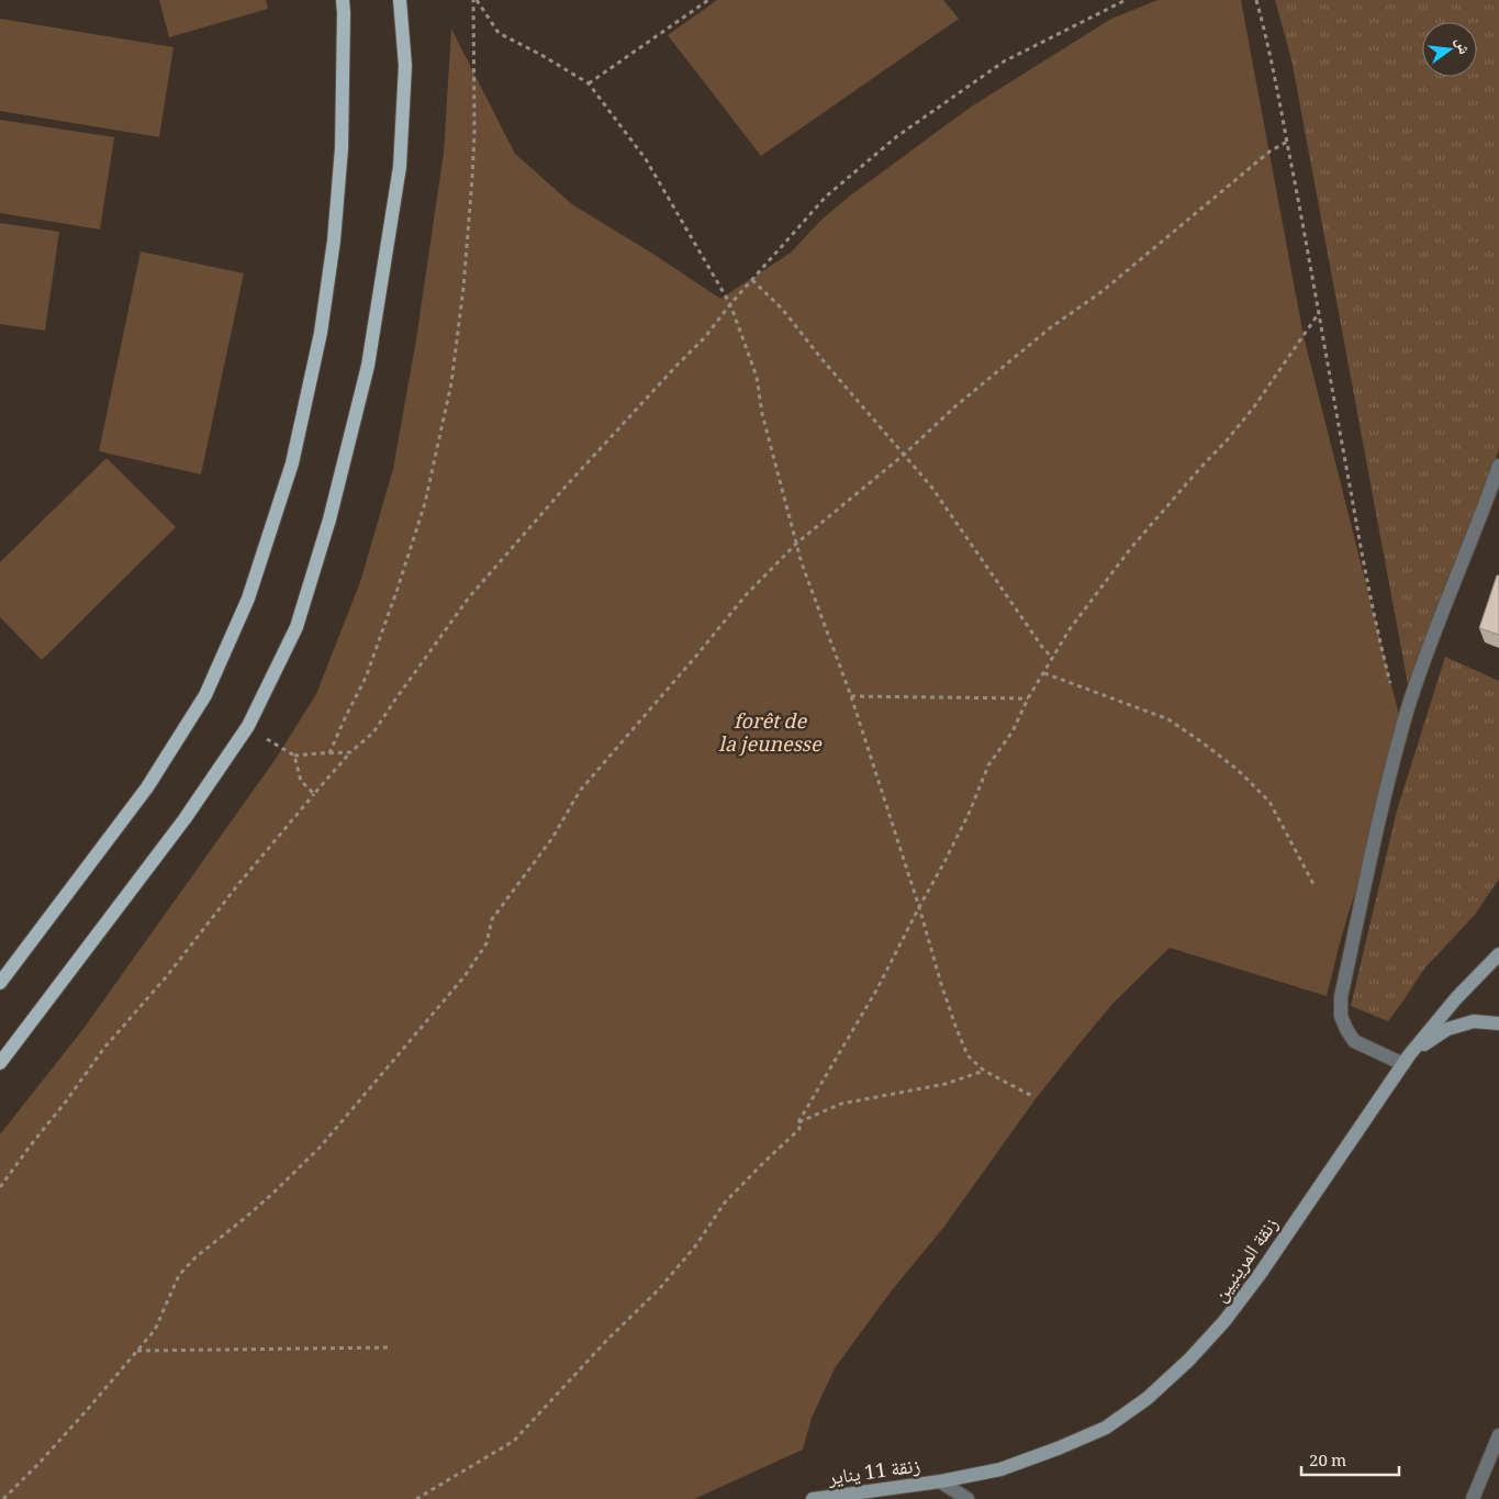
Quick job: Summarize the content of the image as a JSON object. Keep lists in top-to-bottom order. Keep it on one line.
{"streets":{"main road":["زنقة المرينيين","زنقة 11 يناير"]},"crossings":[["زنقة المرينيين","زنقة 11 يناير"]],"parks":["forêt de la jeunesse"],"scale_bar":"20 m","north":"right"}
